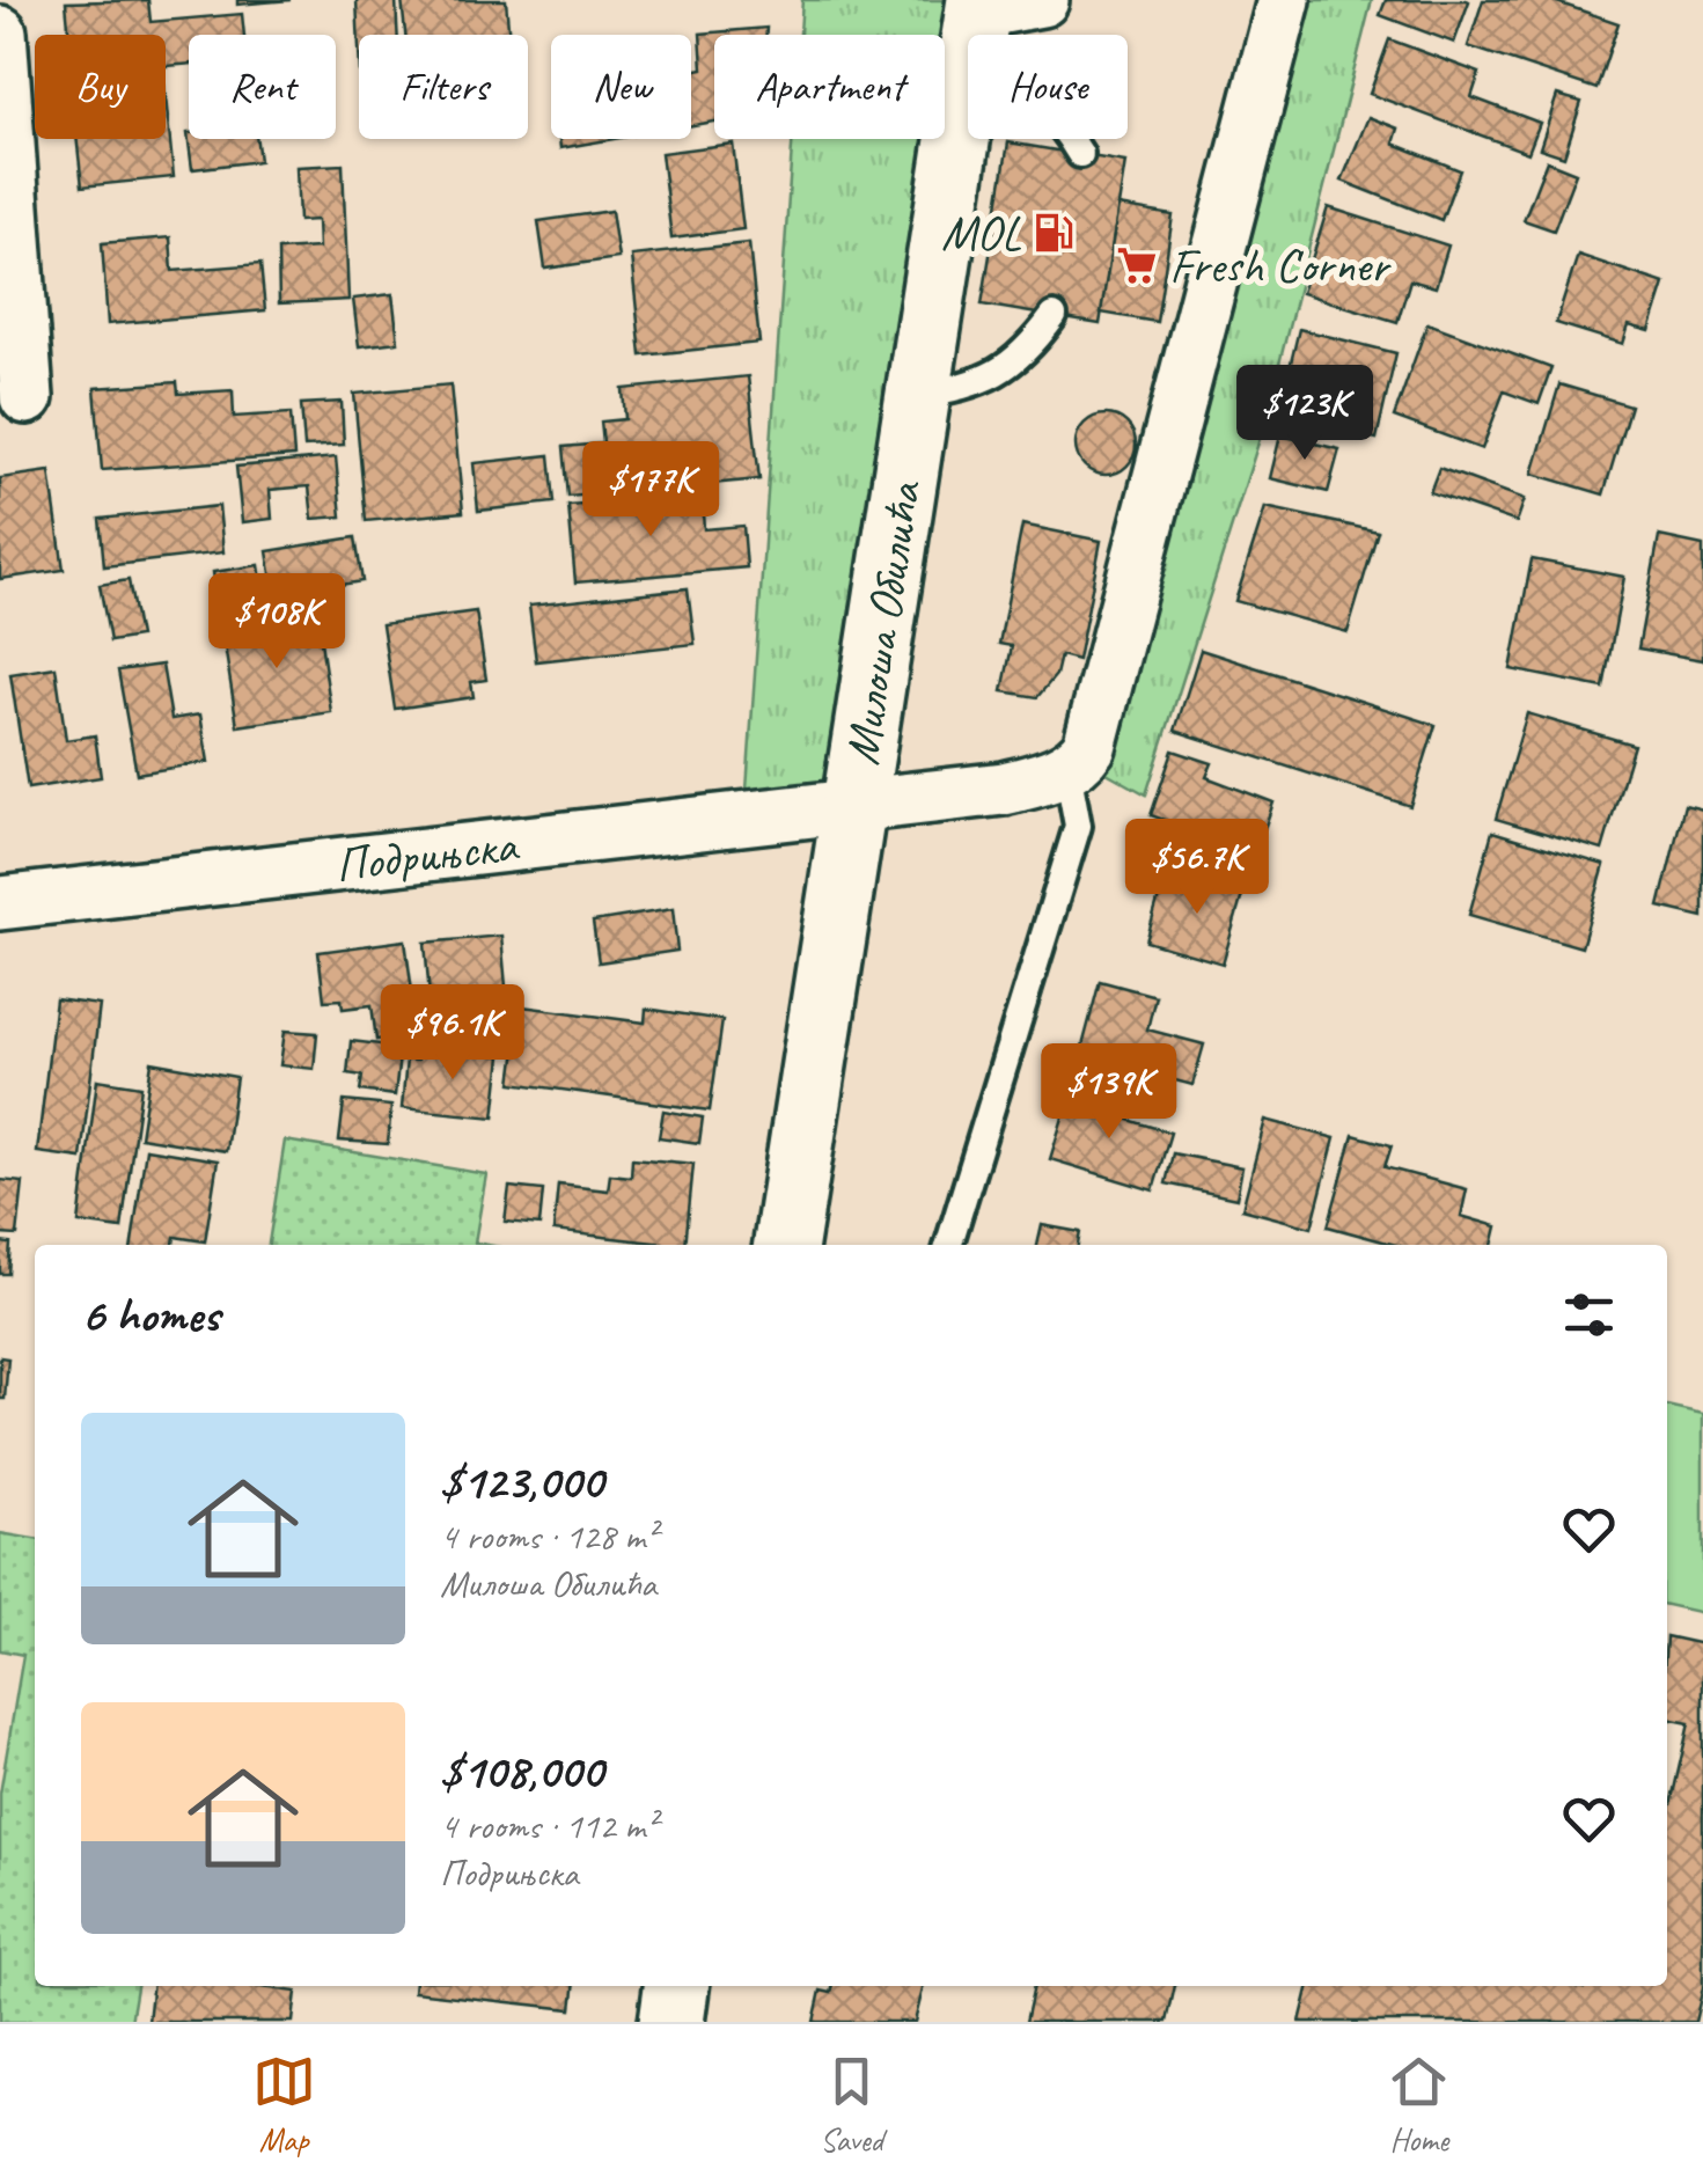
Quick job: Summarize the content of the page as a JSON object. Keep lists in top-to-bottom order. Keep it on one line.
{"streets":{"street":["Милоша Обилића","Подрињска"]},"crossings":[["Милоша Обилића","Подрињска"]],"places":{"fuel station":["MOL"],"supermarket":["Fresh Corner"]},"page":{"chip":["Buy","Rent","Filters","New","Apartment","House"],"price":["$123K","$177K","$108K","$56.7K","$96.1K","$139K"],"heading":"6 homes","list":[{"name":"$123,000","note":"4 rooms · 128 m² · Милоша Обилића"},{"name":"$108,000","note":"4 rooms · 112 m² · Подрињска"}],"tabs":["Map","Saved","Home"]}}
